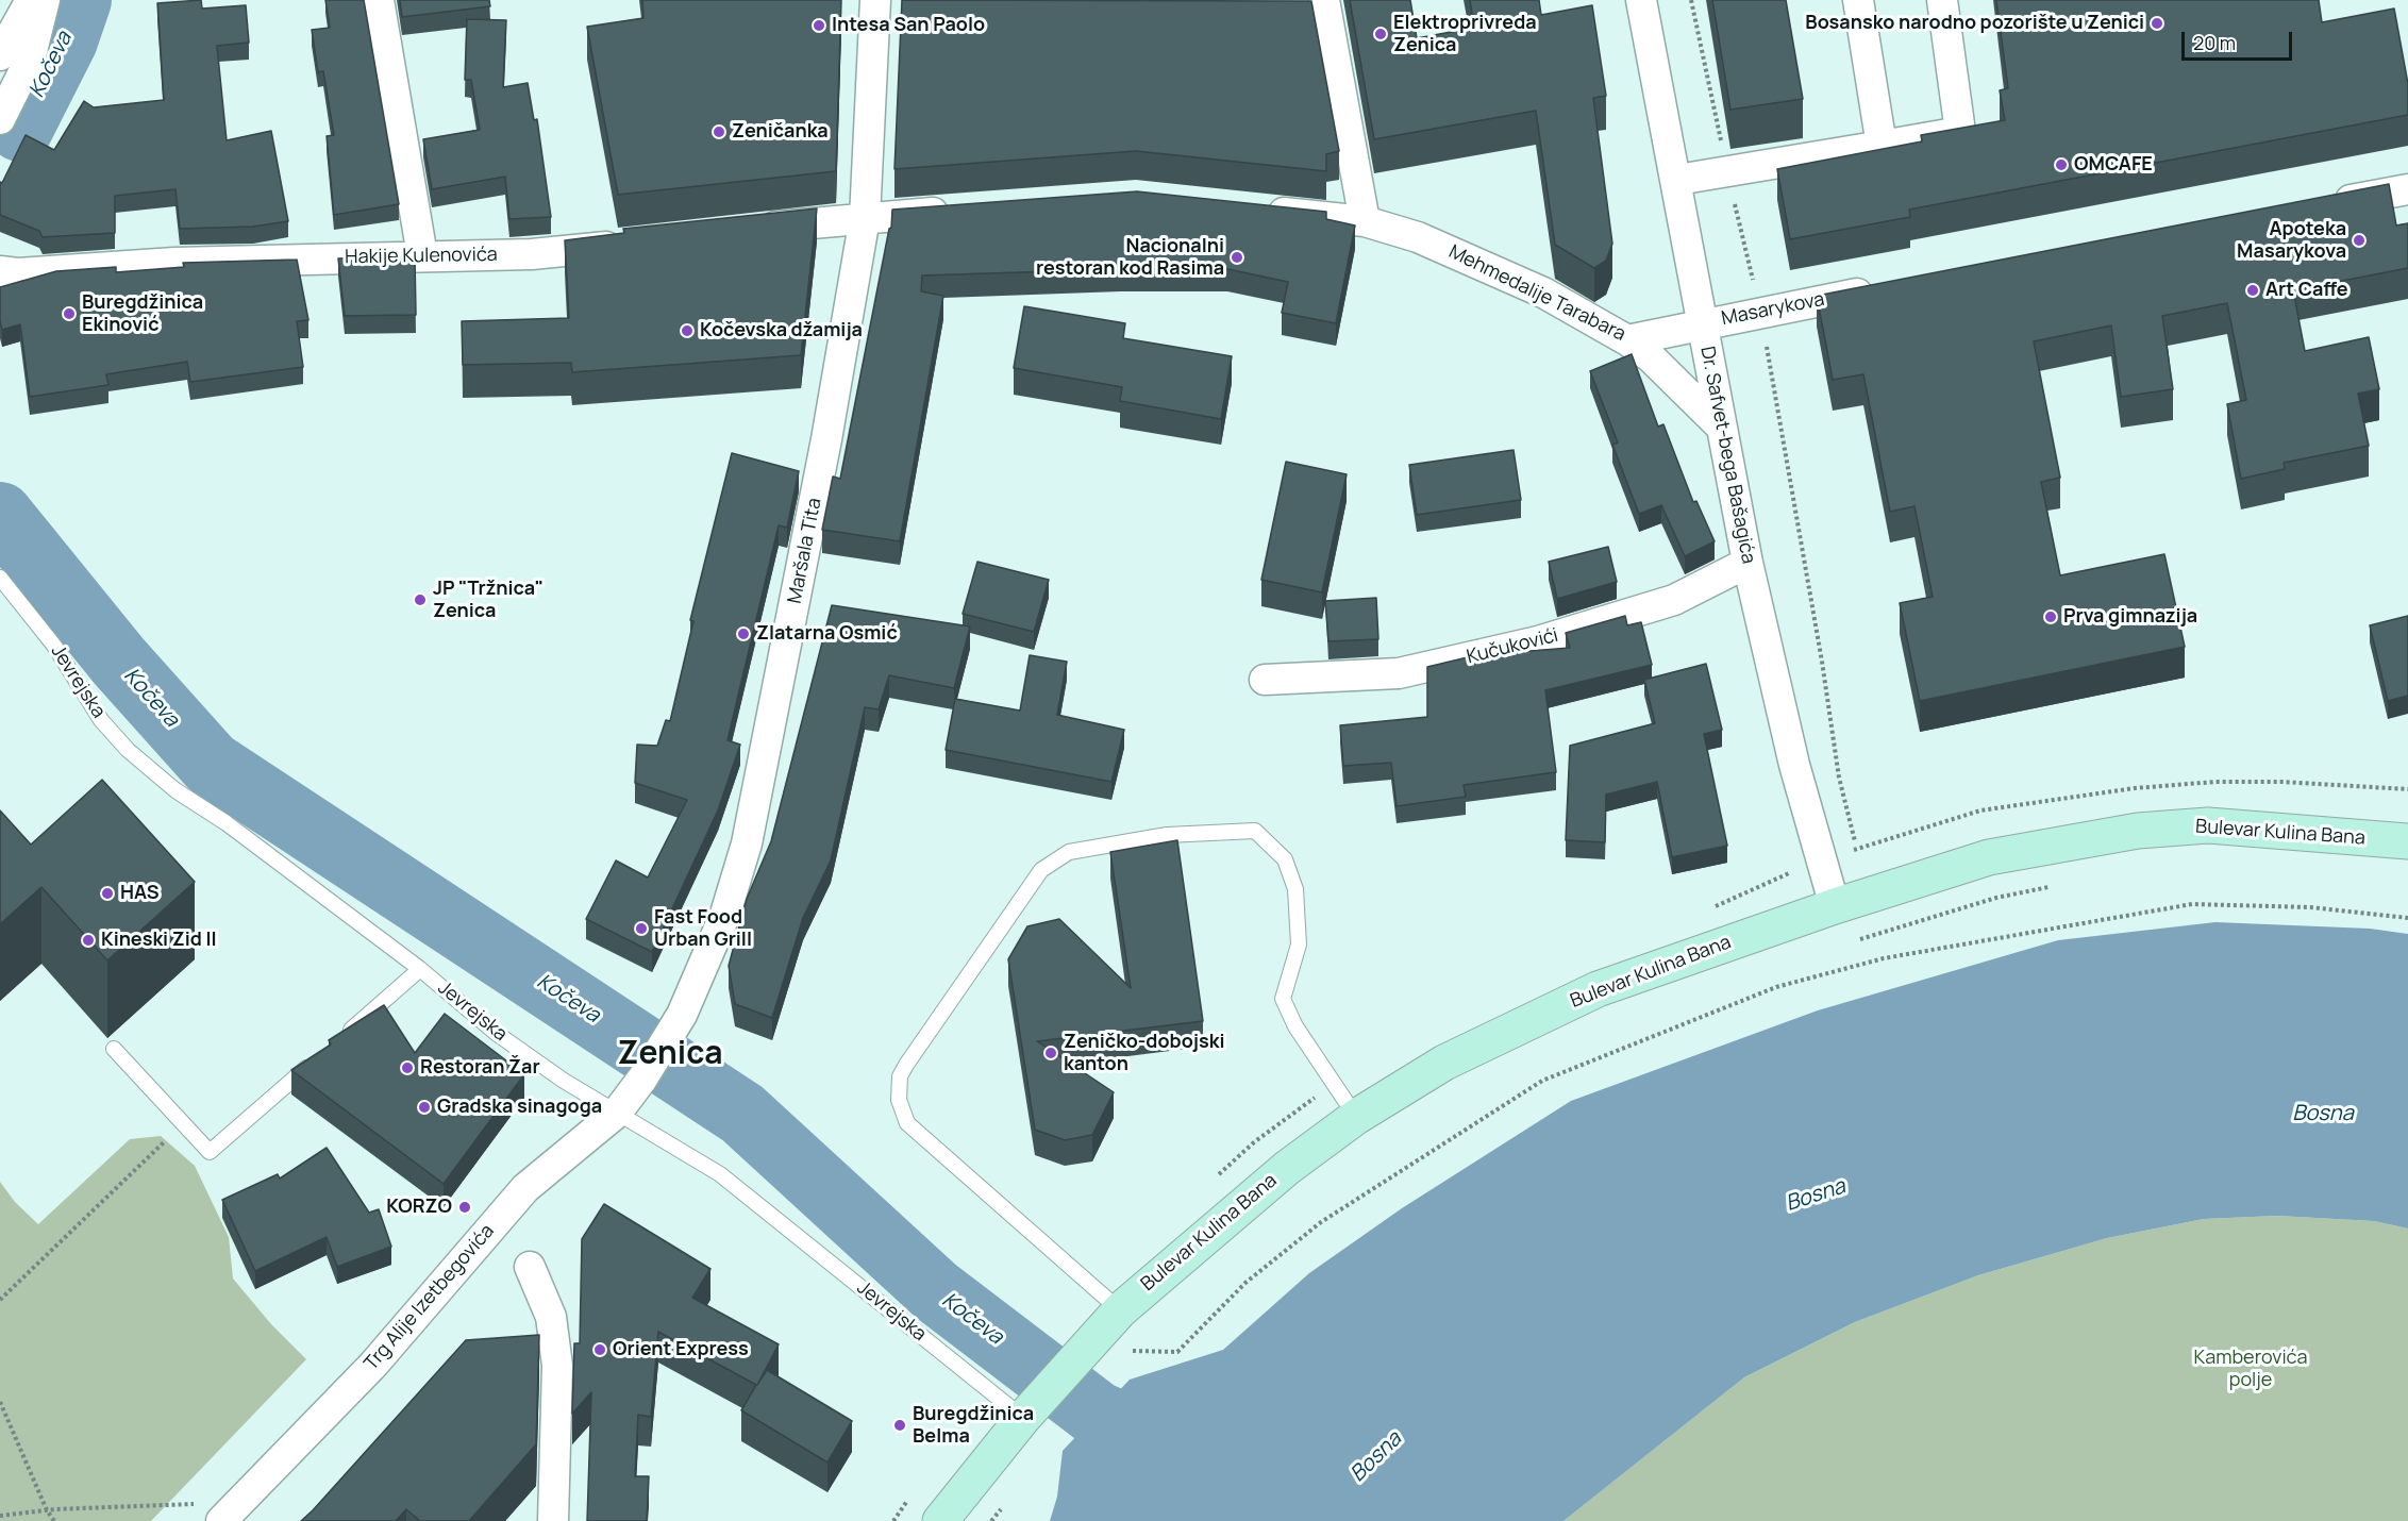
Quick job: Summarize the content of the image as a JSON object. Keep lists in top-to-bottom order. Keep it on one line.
{"streets":{"street":["Hakije Kulenovića","Mehmedalije Tarabara","Masarykova","Dr. Safvet-bega Bašagića","Maršala Tita","Kučukovići","Bulevar Kulina Bana","Trg Alije Izetbegovića"],"lane":["Jevrejska"]},"crossings":[["Mehmedalije Tarabara","Masarykova"],["Mehmedalije Tarabara","Dr. Safvet-bega Bašagića"],["Masarykova","Dr. Safvet-bega Bašagića"],["Dr. Safvet-bega Bašagića","Kučukovići"],["Dr. Safvet-bega Bašagića","Bulevar Kulina Bana"],["Maršala Tita","Trg Alije Izetbegovića"],["Jevrejska","Bulevar Kulina Bana"],["Jevrejska","Trg Alije Izetbegovića"]],"districts":["Zenica"],"water":["Kočeva","Bosna"],"parks":["Kamberovića polje"],"places":["Bosansko narodno pozorište u Zenici","Intesa San Paolo","Elektroprivreda Zenica","Zeničanka","OMCAFE","Apoteka Masarykova","Nacionalni restoran kod Rasima","Art Caffe","Buregdžinica Ekinović","Kočevska džamija","JP \"Tržnica\" Zenica","Prva gimnazija","Zlatarna Osmić","HAS","Fast Food Urban Grill","Kineski Zid II","Zeničko-dobojski kanton","Restoran Žar","Gradska sinagoga","KORZO","Orient Express","Buregdžinica Belma"],"scale_bar":"20 m"}
